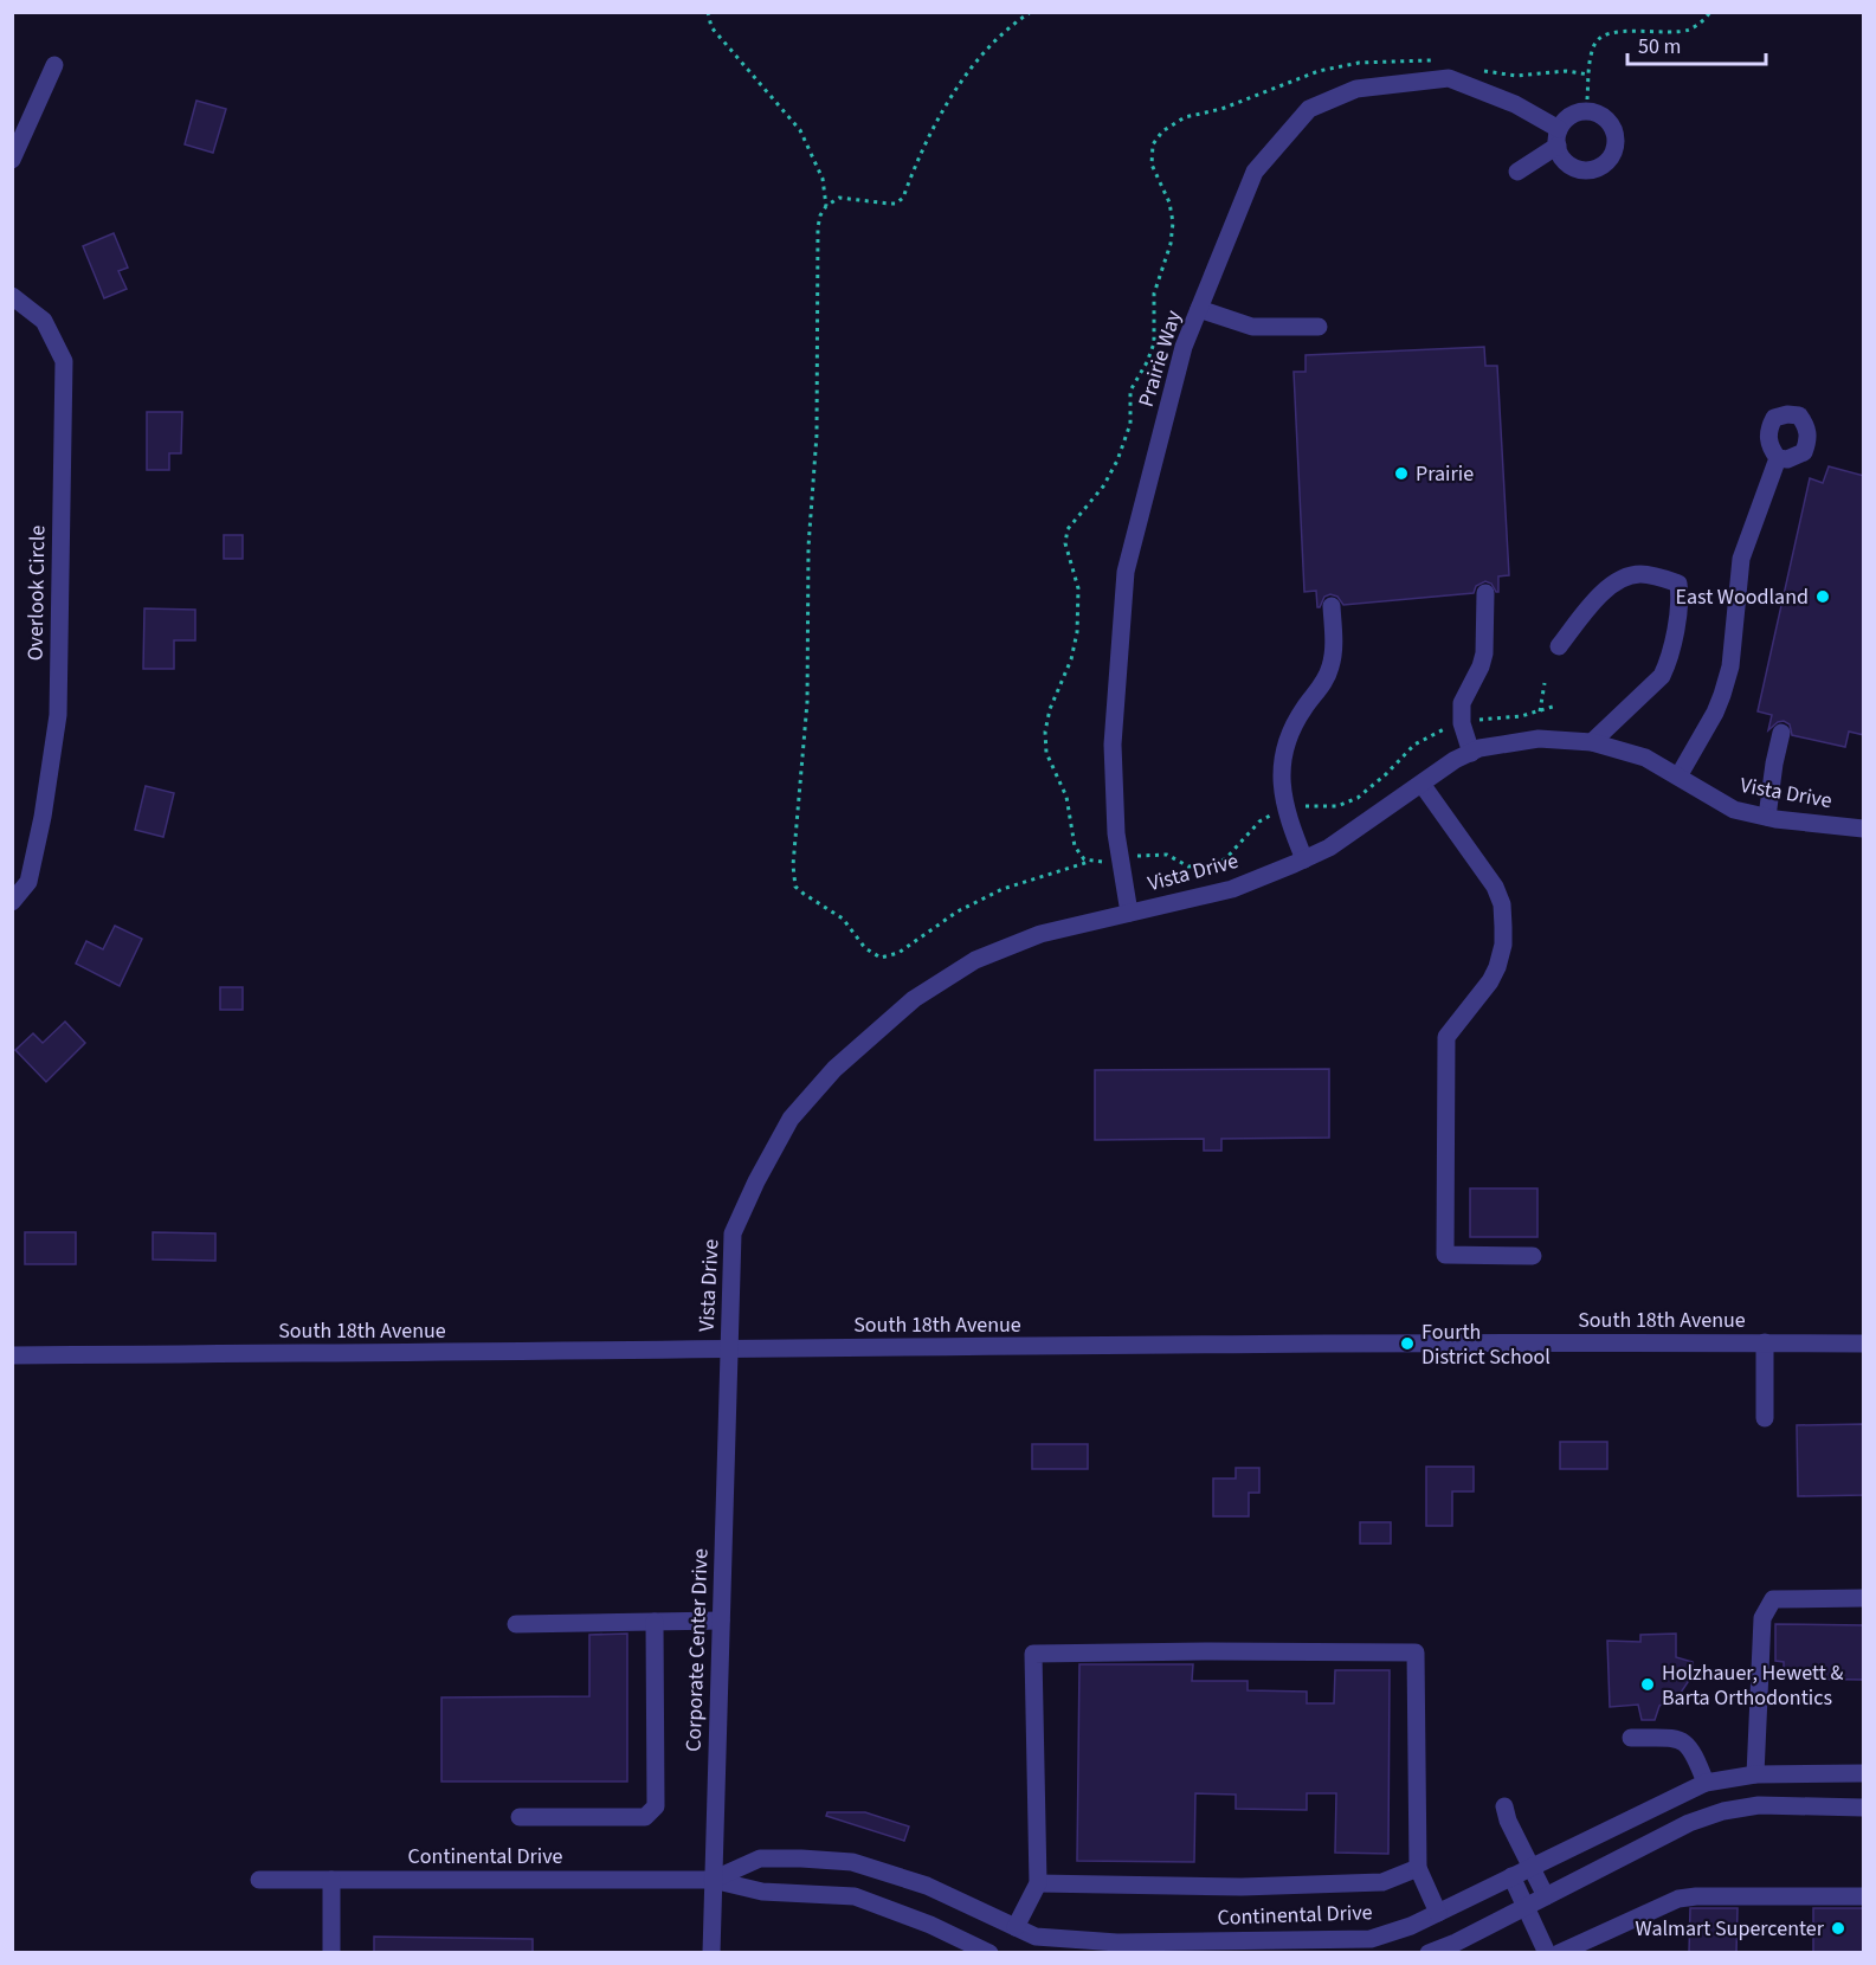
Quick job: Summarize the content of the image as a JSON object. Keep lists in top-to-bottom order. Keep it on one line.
{"streets":{"street":["Prairie Way","Overlook Circle","Vista Drive","South 18th Avenue","Corporate Center Drive","Continental Drive"]},"crossings":[["Prairie Way","Vista Drive"],["Vista Drive","South 18th Avenue"],["Vista Drive","Corporate Center Drive"],["South 18th Avenue","Corporate Center Drive"],["Corporate Center Drive","Continental Drive"]],"places":["Prairie","East Woodland","Fourth District School","Holzhauer, Hewett & Barta Orthodontics","Walmart Supercenter"],"scale_bar":"50 m"}
